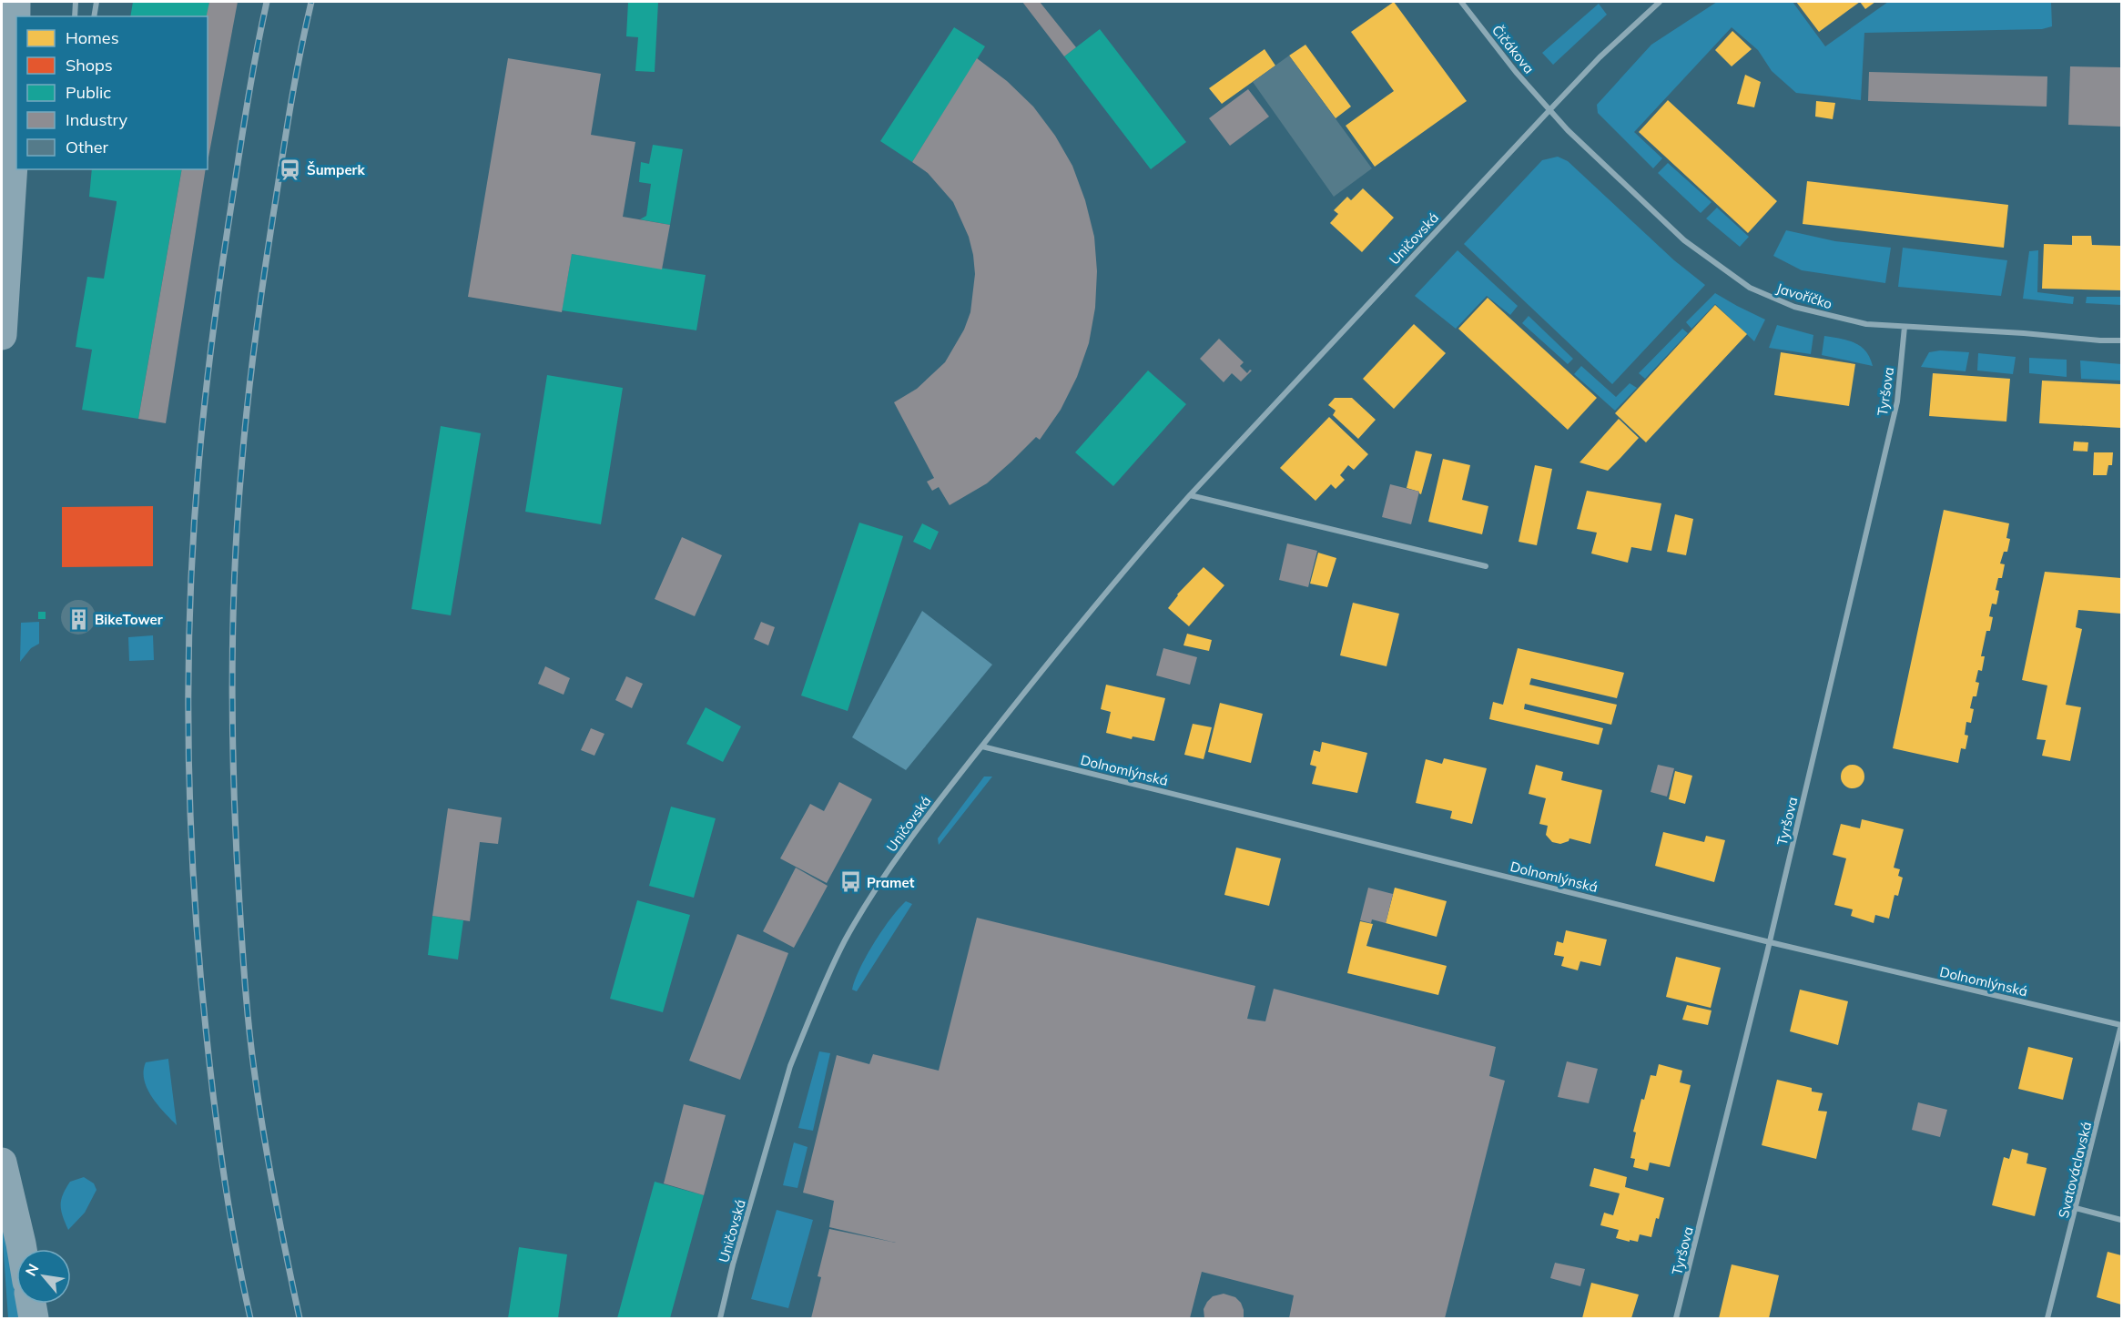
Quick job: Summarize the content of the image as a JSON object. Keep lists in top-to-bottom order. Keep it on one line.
{"streets":{"street":["Čičákova","Uničovská","Javoříčko","Tyršova","Dolnomlýnská","Svatováclavská"]},"crossings":[["Čičákova","Uničovská"],["Čičákova","Javoříčko"],["Uničovská","Javoříčko"],["Uničovská","Dolnomlýnská"],["Javoříčko","Tyršova"],["Tyršova","Dolnomlýnská"],["Dolnomlýnská","Svatováclavská"]],"places":{"station":["Šumperk"],"building":["BikeTower"],"bus stop":["Pramet"]},"legend":["Homes","Shops","Public","Industry","Other"],"north":"top left"}
